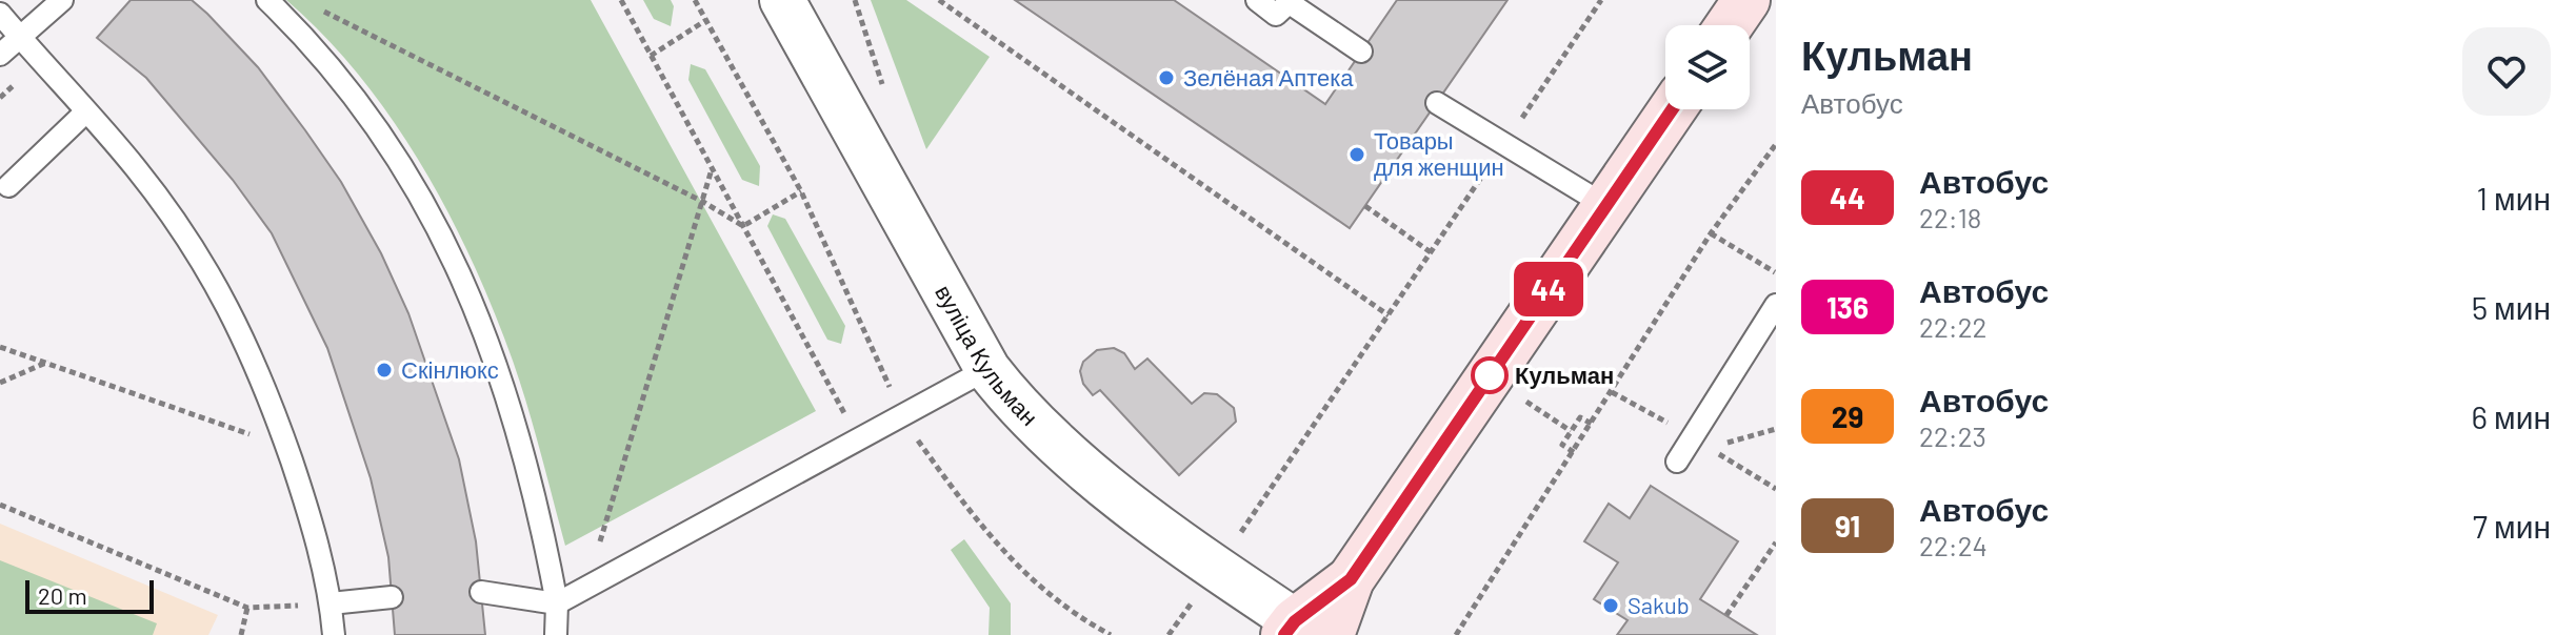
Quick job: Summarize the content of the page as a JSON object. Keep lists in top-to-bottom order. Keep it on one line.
{"streets":{"street":["вуліца Кульман"]},"places":["Зелёная Аптека","Товары для женщин","Скінлюкс","Кульман","Sakub"],"lines":["bus line 44"],"scale_bar":"20 m","page":{"on_map":"44","heading":["Кульман","Автобус"],"list":[{"mark":"44","name":"Автобус","note":"22:18","value":"1 мин"},{"mark":"136","name":"Автобус","note":"22:22","value":"5 мин"},{"mark":"29","name":"Автобус","note":"22:23","value":"6 мин"},{"mark":"91","name":"Автобус","note":"22:24","value":"7 мин"}],"scale":"20 m"}}
